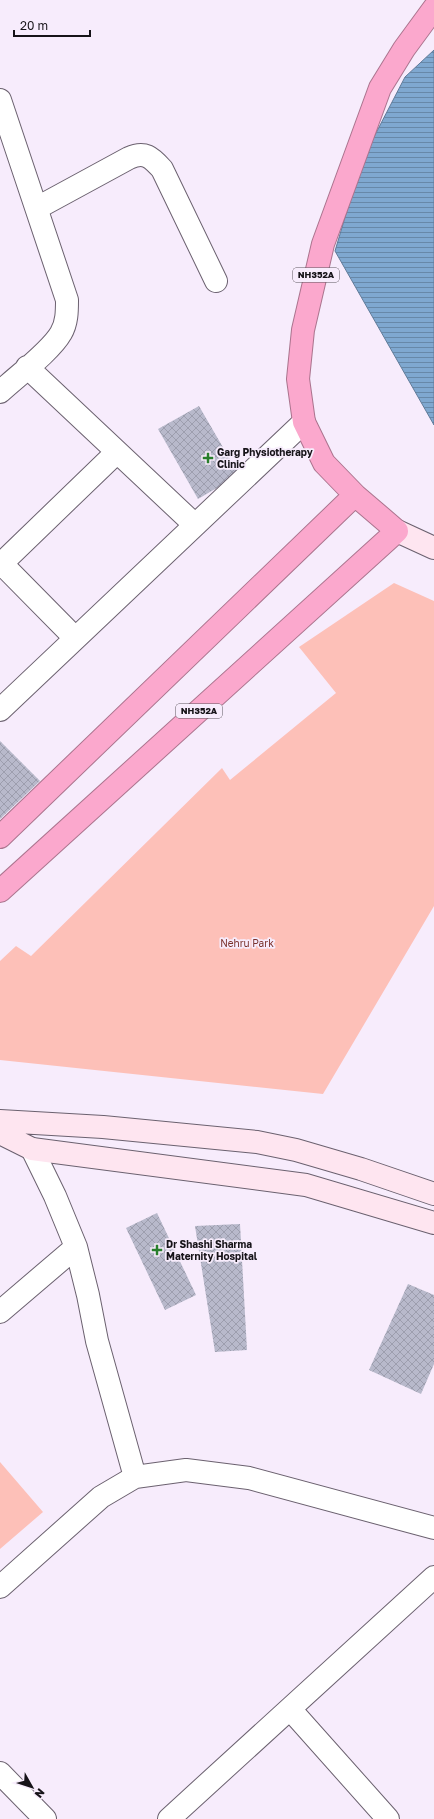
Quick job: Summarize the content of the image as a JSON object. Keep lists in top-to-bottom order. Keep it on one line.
{"streets":{"highway":["NH352A"]},"parks":["Nehru Park"],"places":{"health":["Garg Physiotherapy Clinic","Dr Shashi Sharma Maternity Hospital"]},"scale_bar":"20 m","north":"bottom right"}
